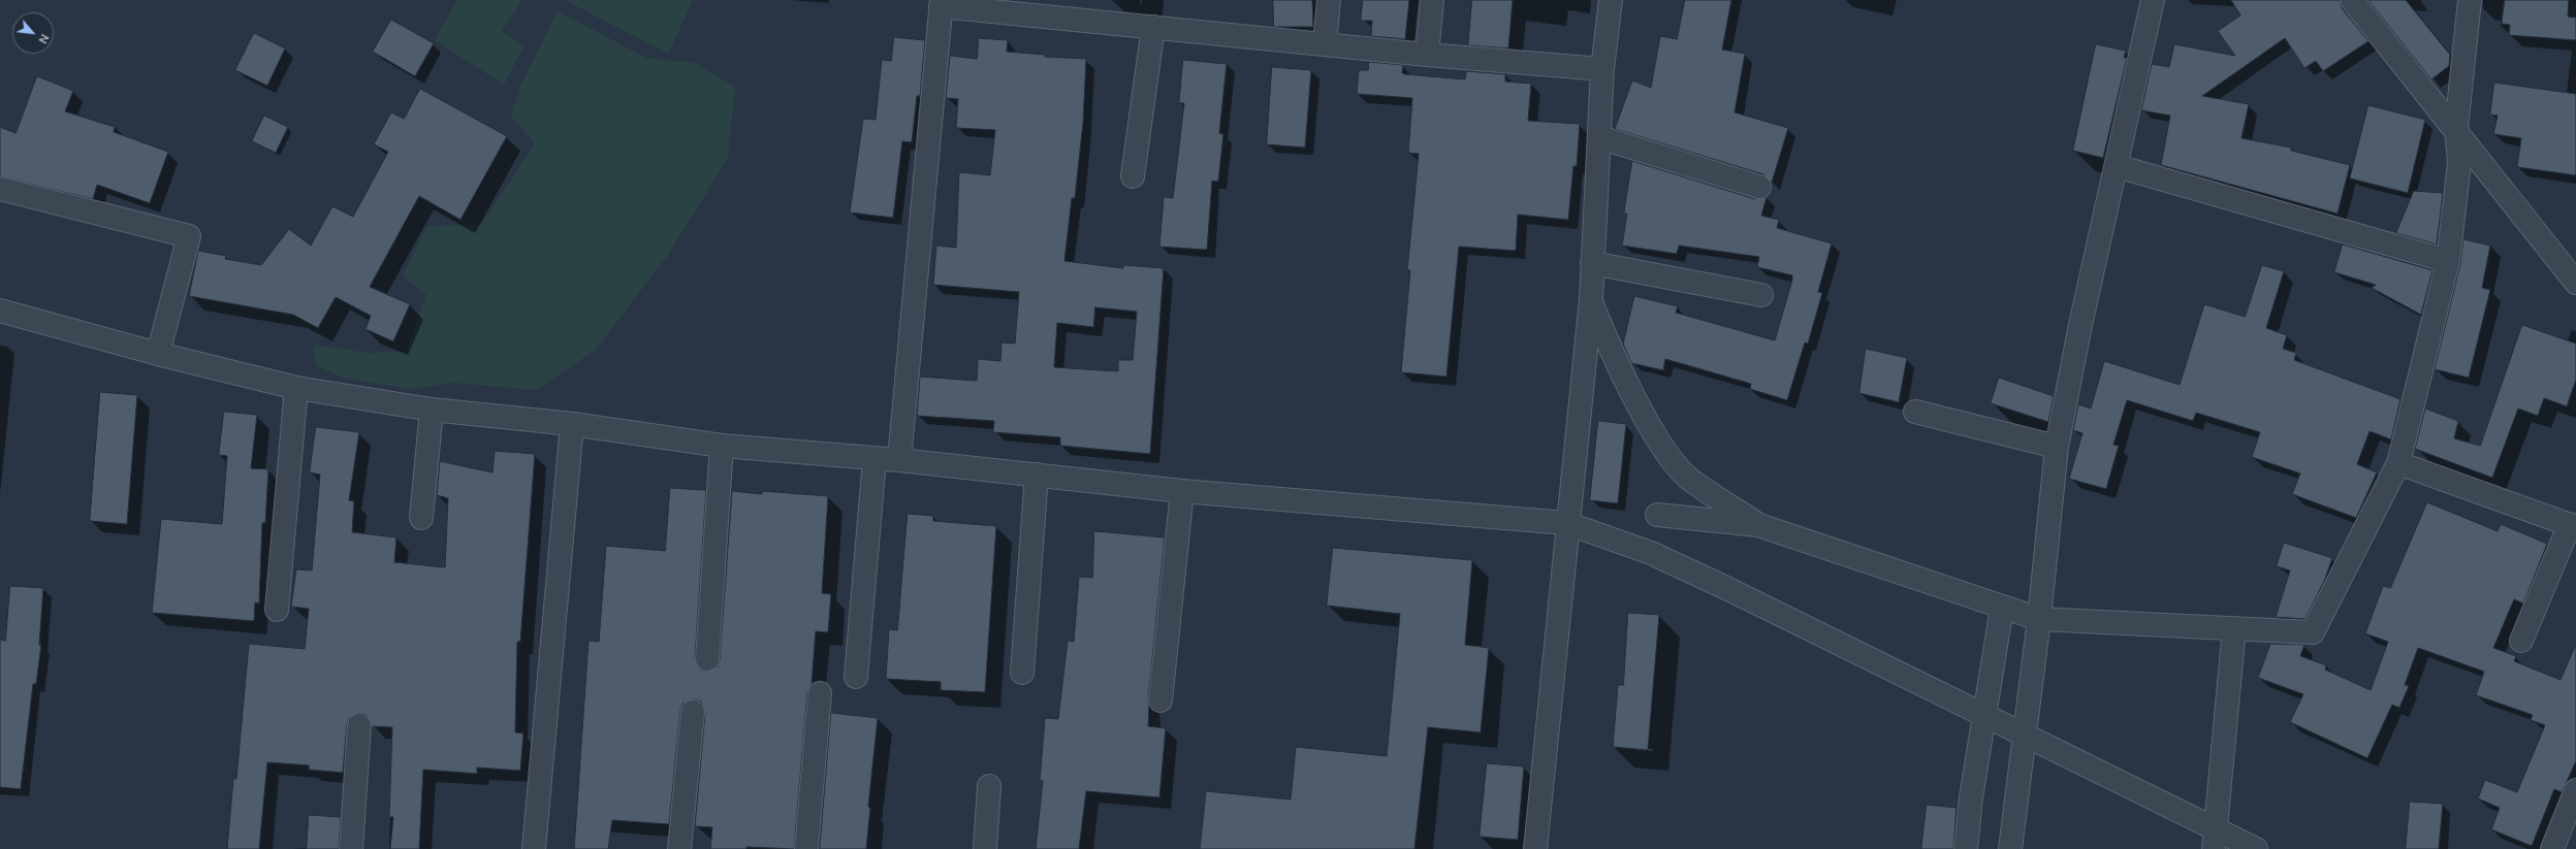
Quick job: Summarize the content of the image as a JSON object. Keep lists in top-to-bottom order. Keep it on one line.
{"north":"bottom right"}
